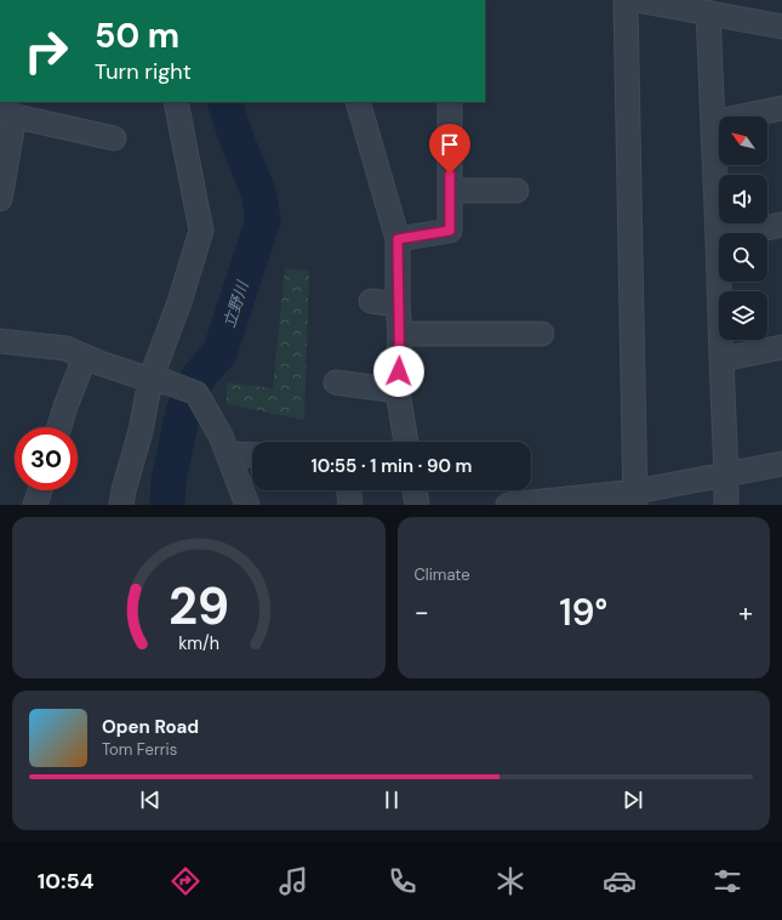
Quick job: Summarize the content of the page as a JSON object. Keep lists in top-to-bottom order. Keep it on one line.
{"water":["立野川"],"north":"top left","page":{"turn":["50 m","Turn right"],"limit":"30","trip":"10:55 · 1 min · 90 m","tile":"Climate","heat":["−","19°","+"],"song":["Open Road","Tom Ferris"],"tabs":"10:54","gauge":["29","km/h"]}}
